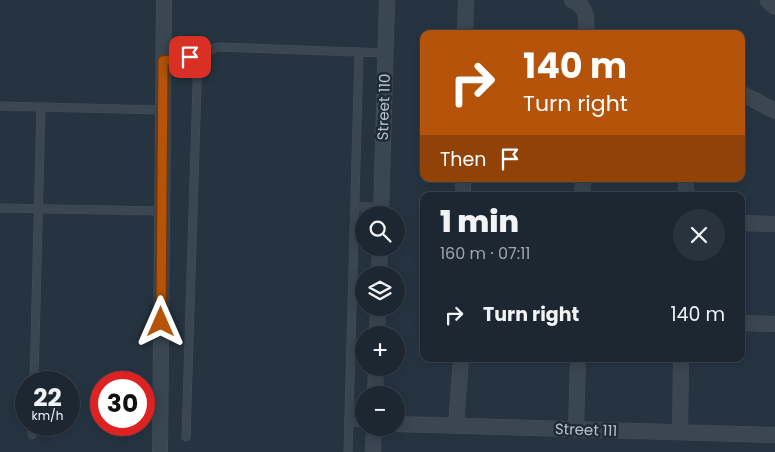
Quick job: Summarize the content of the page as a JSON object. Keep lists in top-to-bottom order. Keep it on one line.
{"streets":{"street":["Street 110","Street 111"]},"page":{"turn":["140 m","Turn right"],"then":"Then","heading":["1 min","160 m · 07:11"],"map_buttons":["+","−"],"list":[{"name":"Turn right","value":"140 m"}],"speed":"22 km/h","limit":"30"}}
